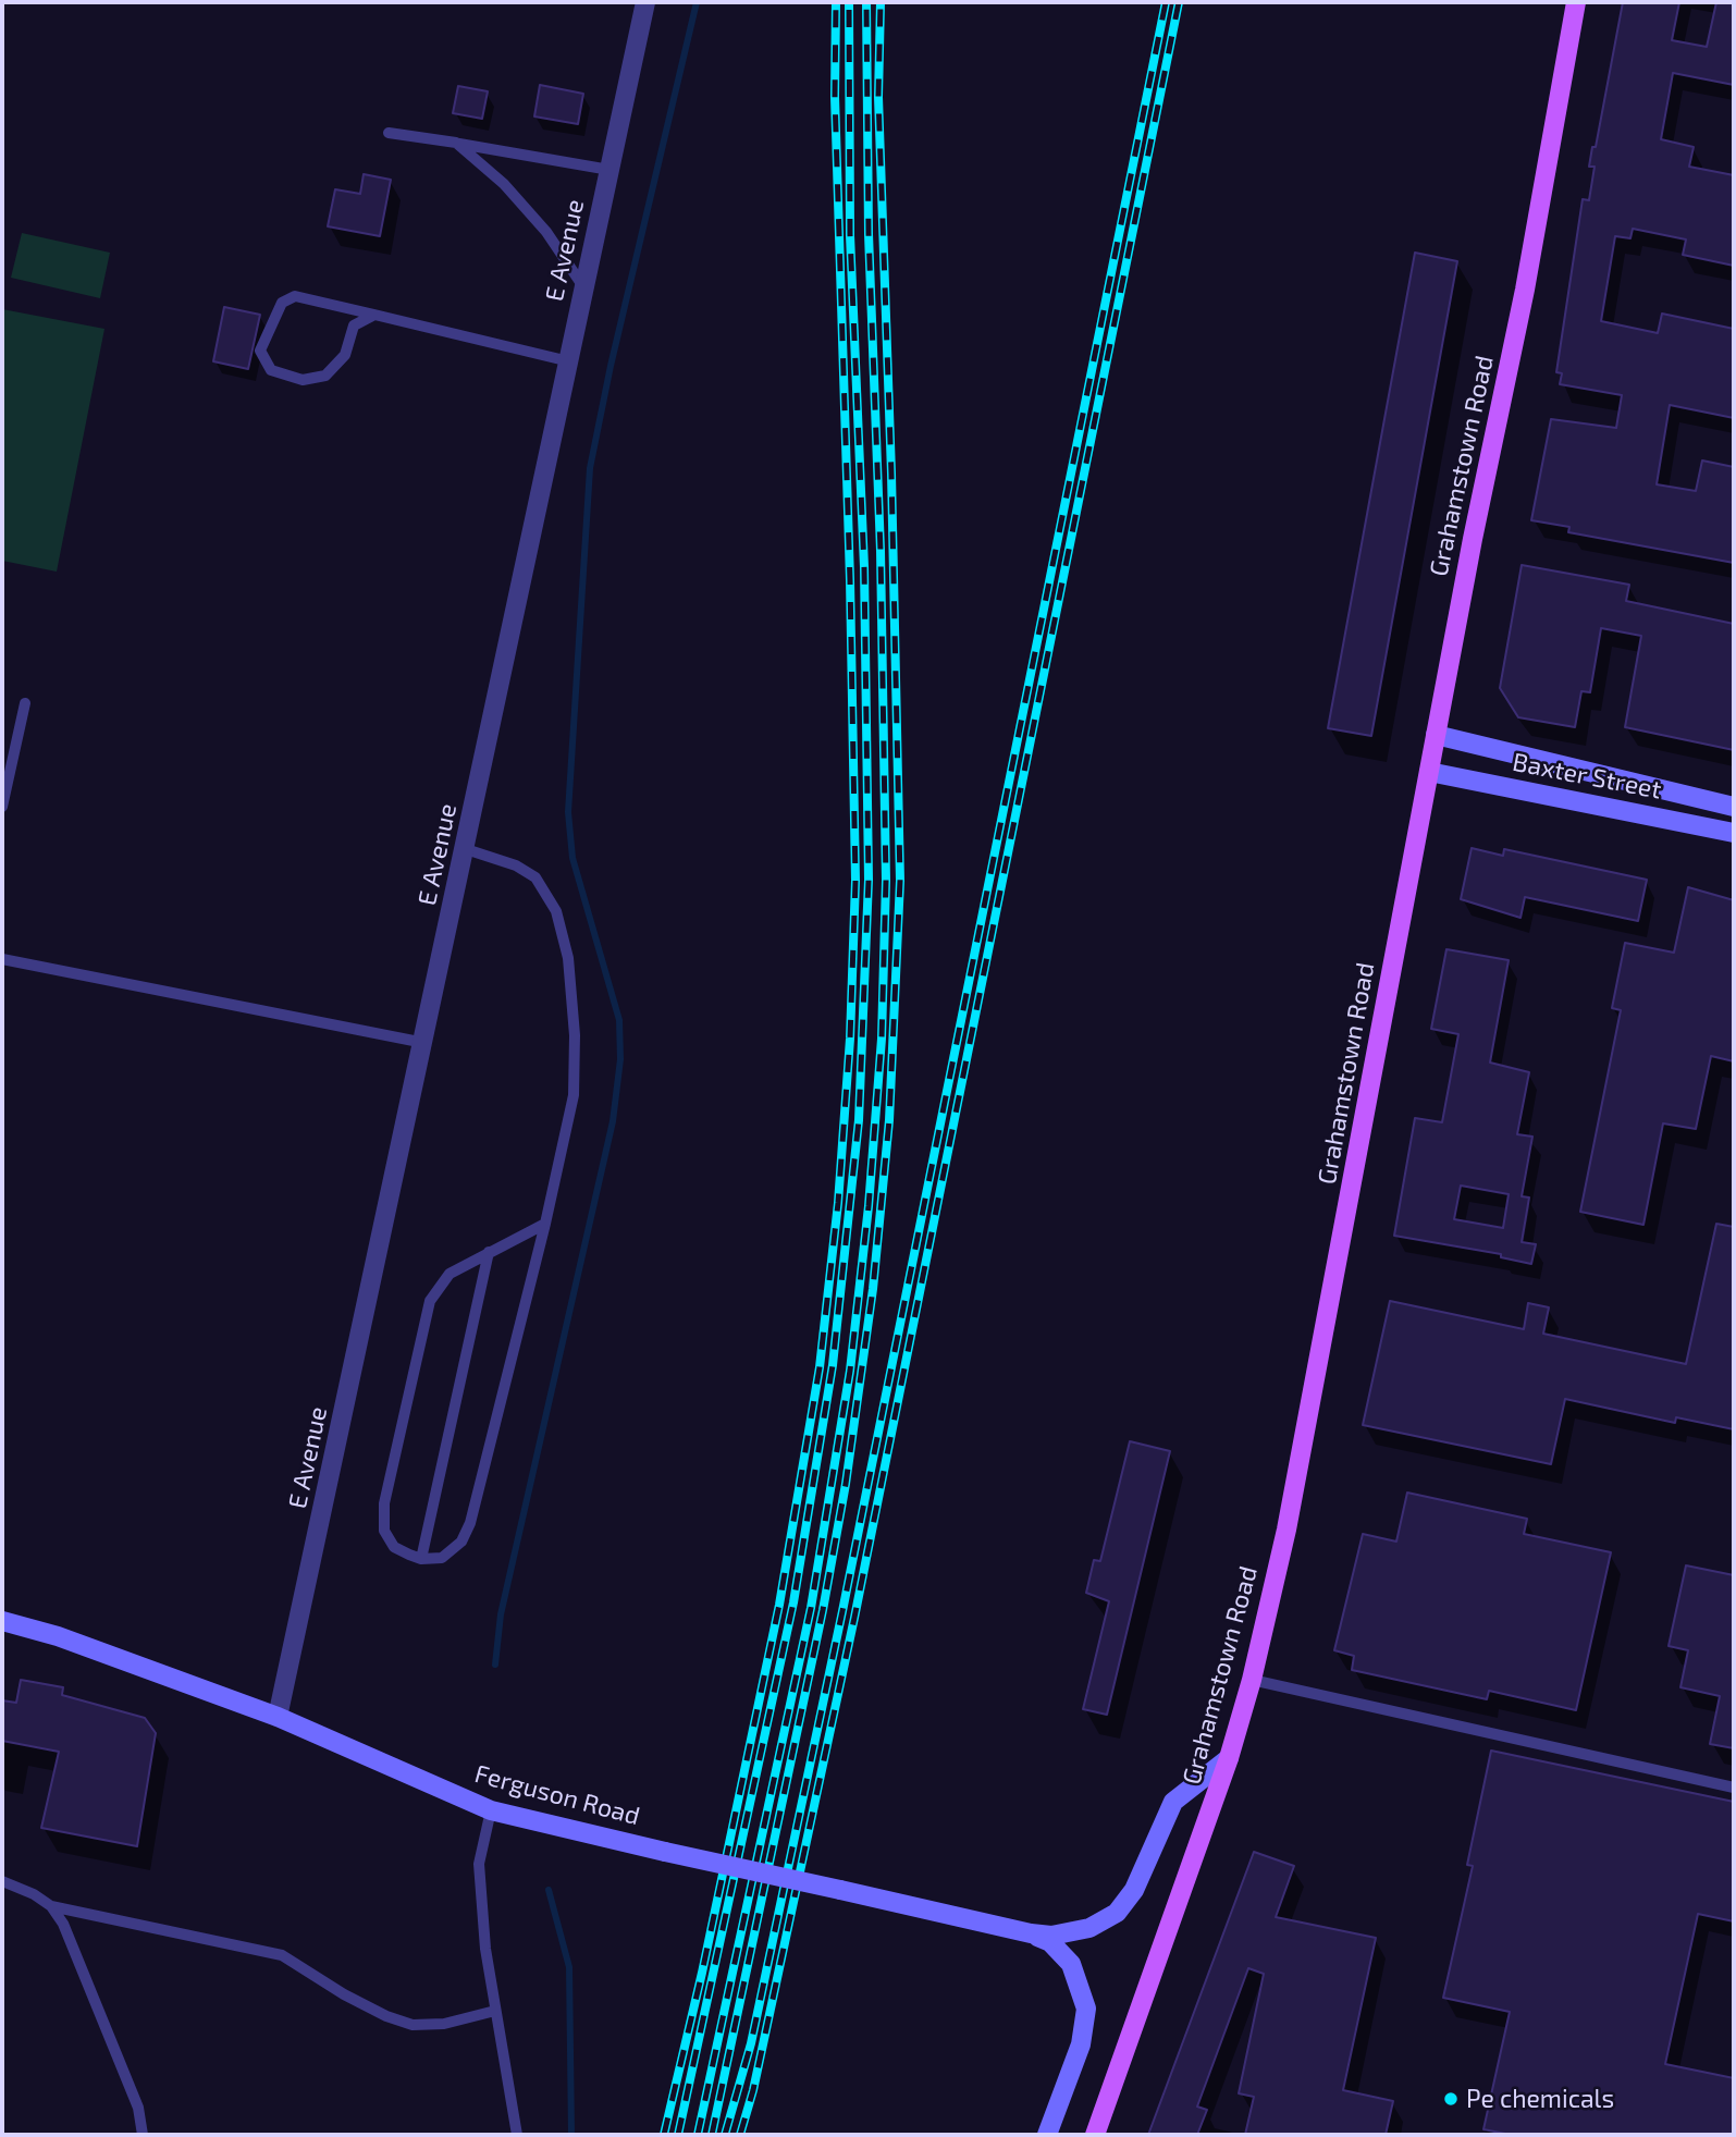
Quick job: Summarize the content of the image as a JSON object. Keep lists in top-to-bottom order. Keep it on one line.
{"streets":{"main road":["Grahamstown Road","Baxter Street","Ferguson Road"],"street":["E Avenue"]},"crossings":[["E Avenue","Ferguson Road"],["Grahamstown Road","Baxter Street"],["Grahamstown Road","Ferguson Road"]],"places":["Pe chemicals"]}
